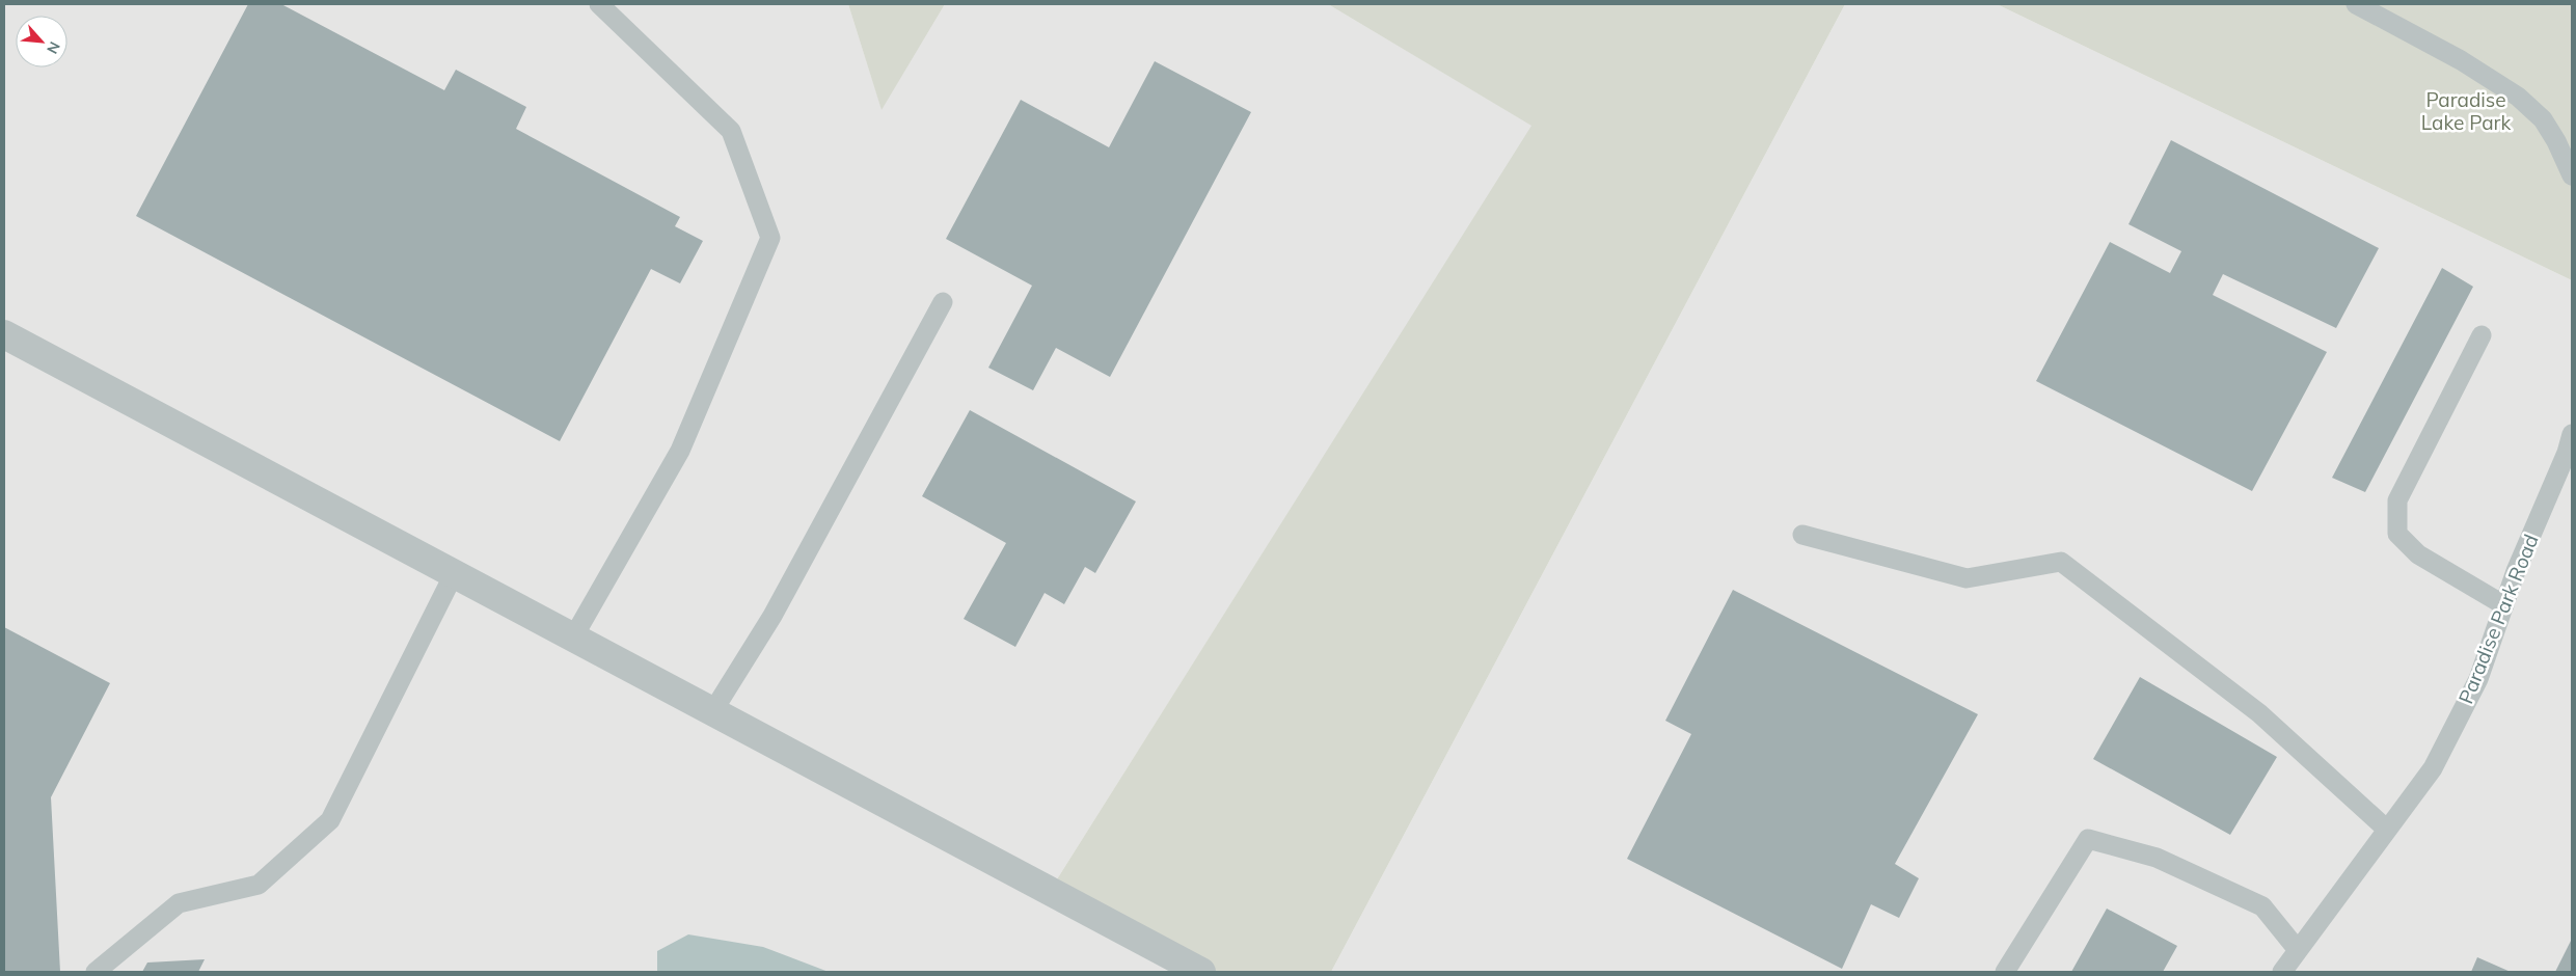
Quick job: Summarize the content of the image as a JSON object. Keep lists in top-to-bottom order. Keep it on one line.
{"streets":{"lane":["Paradise Park Road"]},"parks":["Paradise Lake Park"],"north":"bottom right"}
